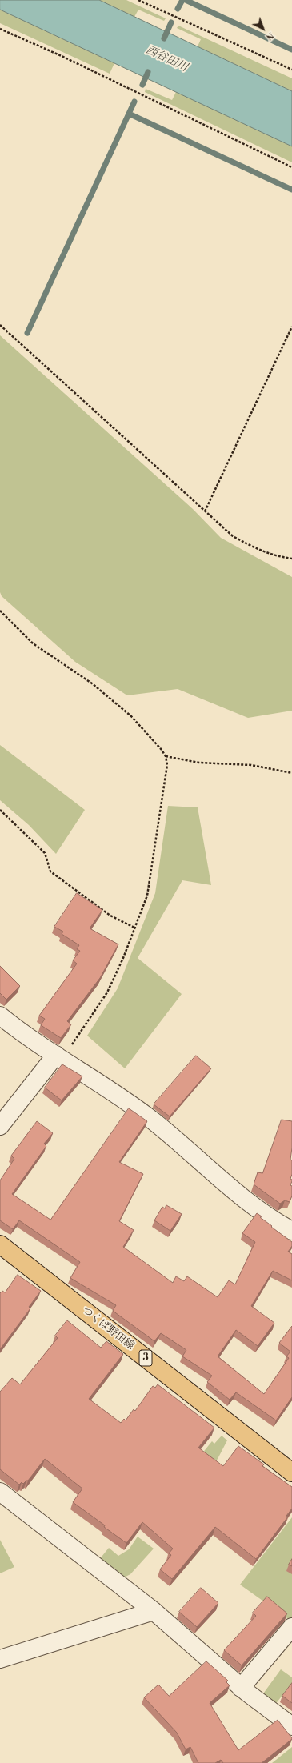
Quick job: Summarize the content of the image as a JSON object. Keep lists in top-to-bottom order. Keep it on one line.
{"streets":{"main road":["つくば野田線","3"]},"water":["西谷田川"],"north":"bottom right"}
